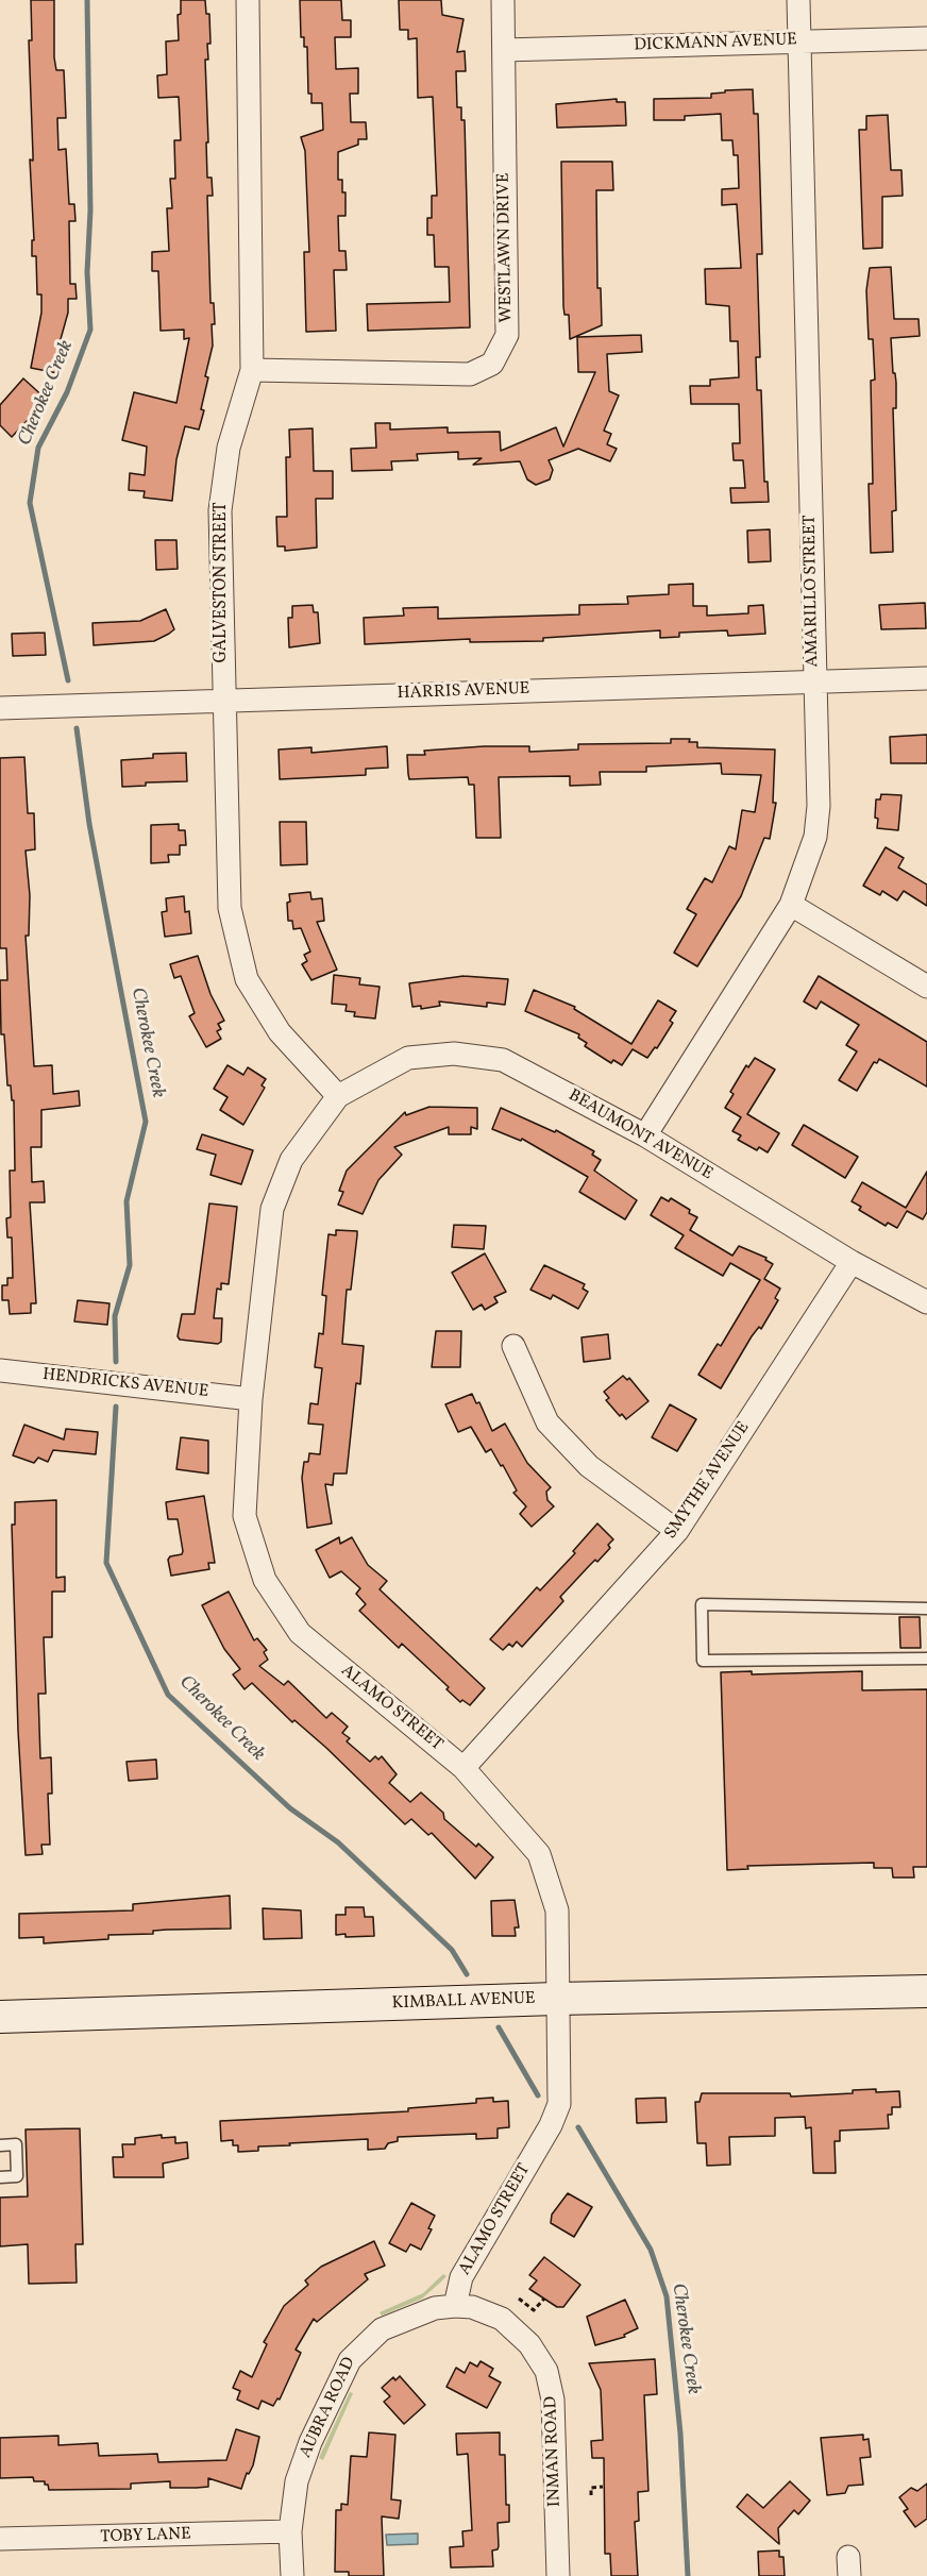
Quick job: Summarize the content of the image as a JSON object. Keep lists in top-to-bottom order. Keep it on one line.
{"streets":{"main road":["KIMBALL AVENUE"],"street":["DICKMANN AVENUE","WESTLAWN DRIVE","GALVESTON STREET","AMARILLO STREET","HARRIS AVENUE","BEAUMONT AVENUE","HENDRICKS AVENUE","SMYTHE AVENUE","ALAMO STREET","AUBRA ROAD","INMAN ROAD","TOBY LANE"]},"crossings":[["DICKMANN AVENUE","WESTLAWN DRIVE"],["DICKMANN AVENUE","AMARILLO STREET"],["WESTLAWN DRIVE","GALVESTON STREET"],["GALVESTON STREET","HARRIS AVENUE"],["GALVESTON STREET","BEAUMONT AVENUE"],["GALVESTON STREET","ALAMO STREET"],["AMARILLO STREET","HARRIS AVENUE"],["AMARILLO STREET","BEAUMONT AVENUE"],["BEAUMONT AVENUE","SMYTHE AVENUE"],["BEAUMONT AVENUE","ALAMO STREET"],["HENDRICKS AVENUE","ALAMO STREET"],["SMYTHE AVENUE","ALAMO STREET"],["ALAMO STREET","KIMBALL AVENUE"],["ALAMO STREET","AUBRA ROAD"],["ALAMO STREET","INMAN ROAD"],["AUBRA ROAD","INMAN ROAD"],["AUBRA ROAD","TOBY LANE"]],"water":["Cherokee Creek"]}
